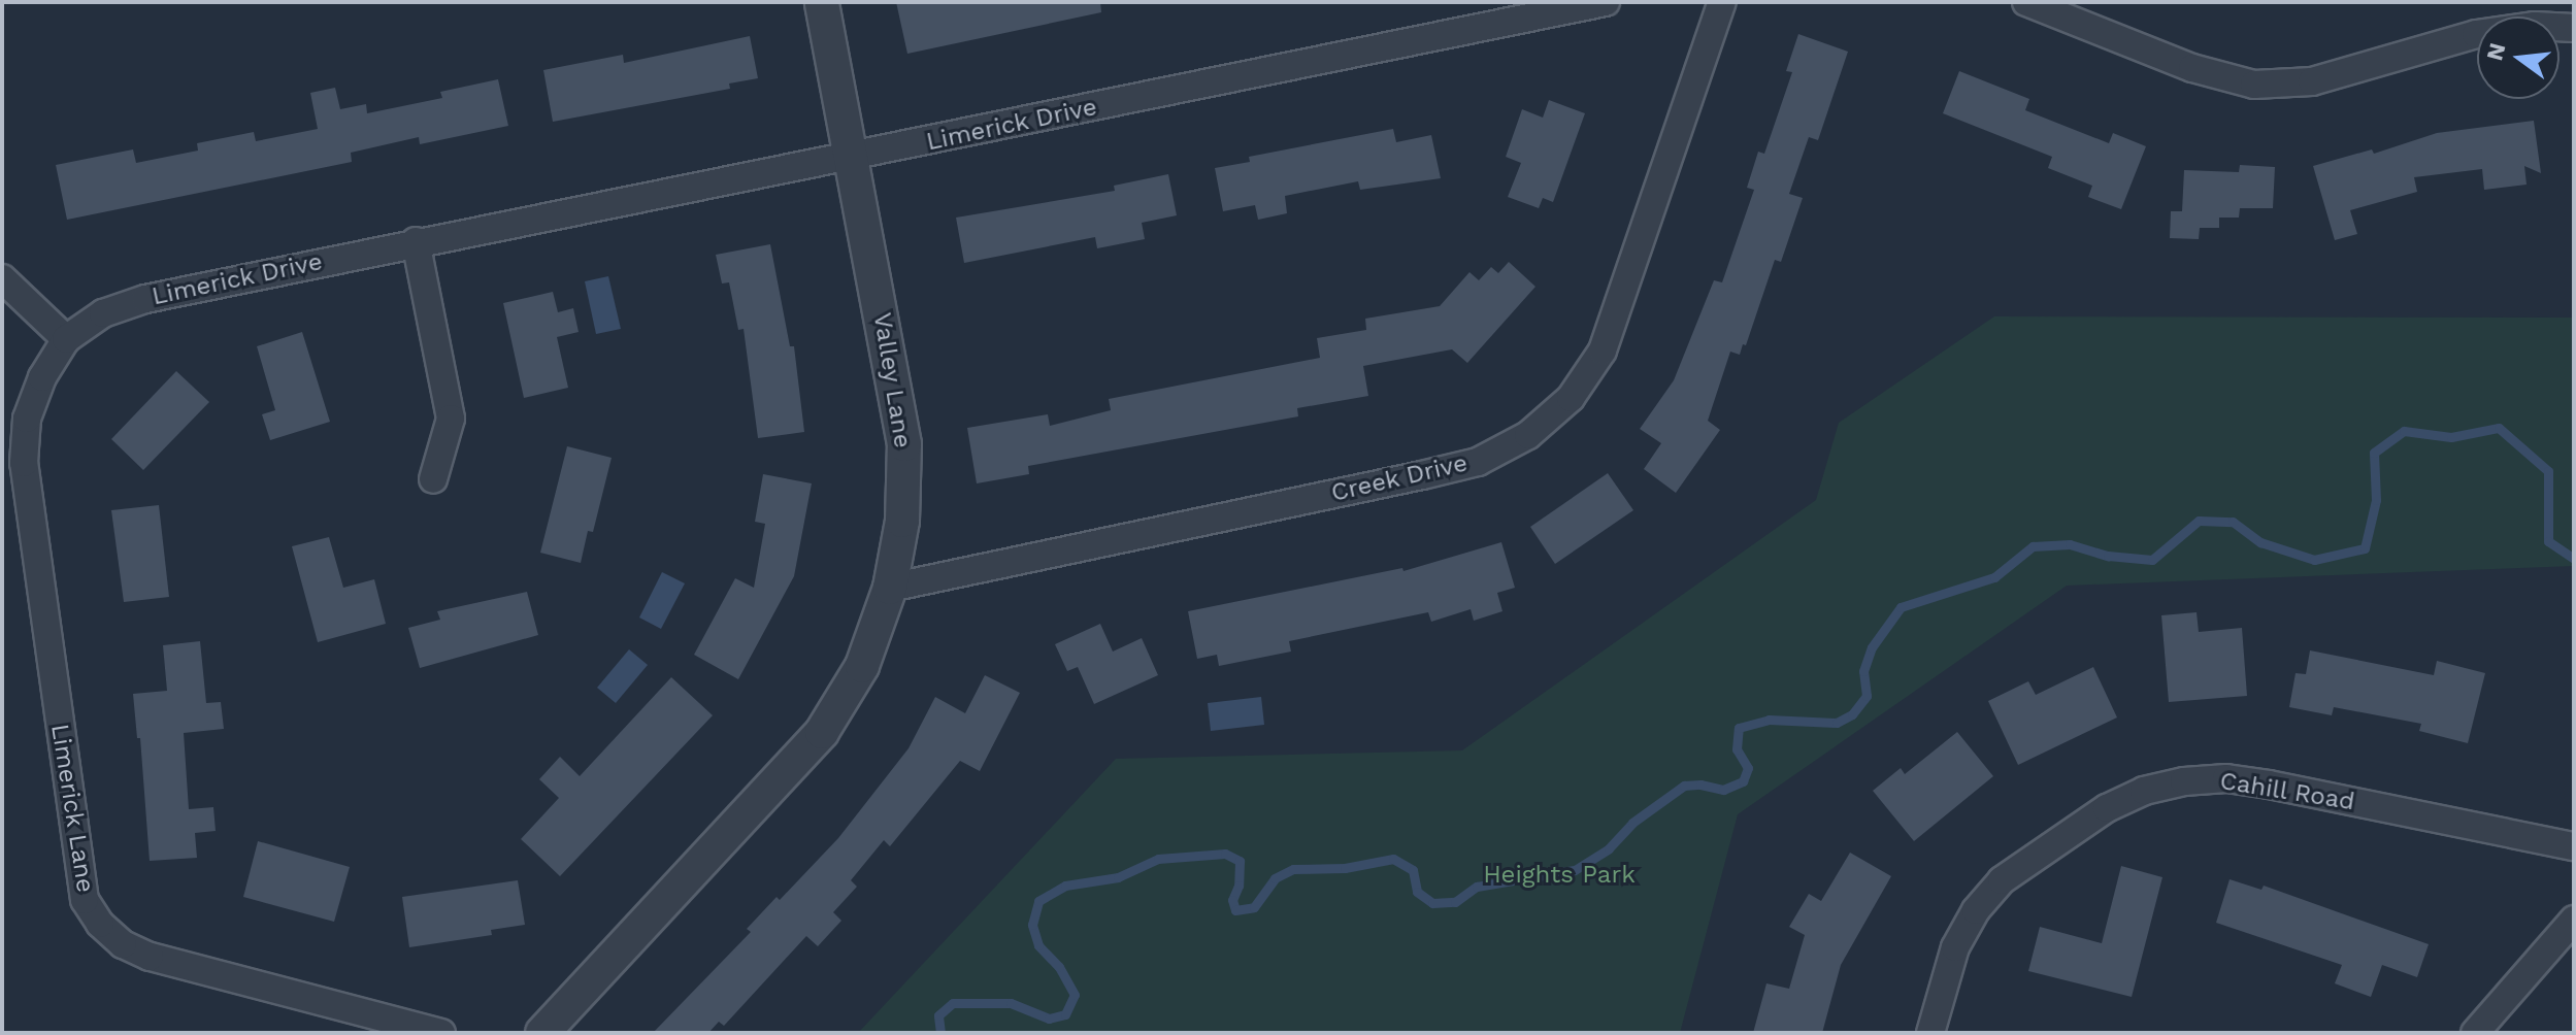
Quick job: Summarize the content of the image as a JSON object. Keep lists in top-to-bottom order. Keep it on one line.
{"streets":{"street":["Limerick Drive","Valley Lane","Creek Drive","Cahill Road","Limerick Lane"]},"crossings":[["Limerick Drive","Valley Lane"],["Limerick Drive","Limerick Lane"],["Valley Lane","Creek Drive"]],"parks":["Heights Park"],"north":"left"}
